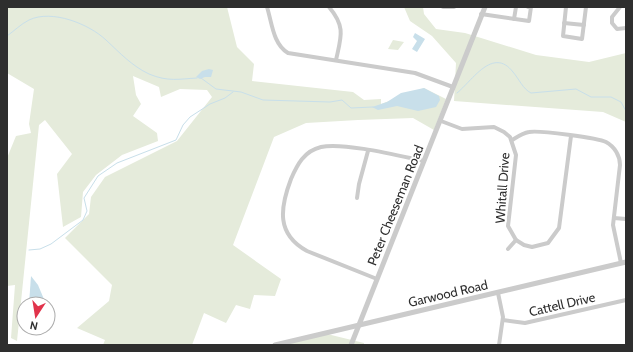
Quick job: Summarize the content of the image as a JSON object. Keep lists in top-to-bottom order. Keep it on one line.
{"streets":{"street":["Whitall Drive","Peter Cheeseman Road","Garwood Road","Cattell Drive"]},"crossings":[["Whitall Drive","Peter Cheeseman Road"],["Peter Cheeseman Road","Garwood Road"]],"north":"bottom"}
